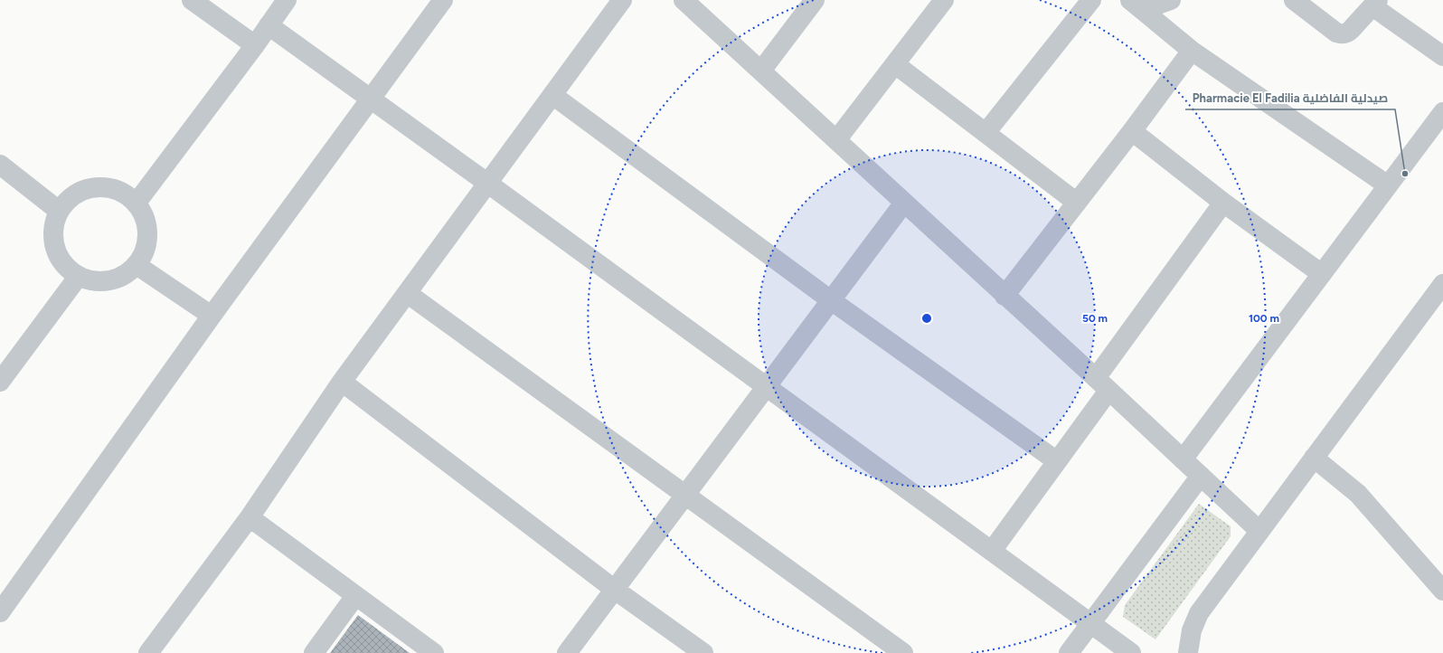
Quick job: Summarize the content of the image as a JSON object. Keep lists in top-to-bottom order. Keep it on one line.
{"places":["Pharmacie El Fadilia صيدلية الفاضلية"],"rings":["50 m","100 m"]}
